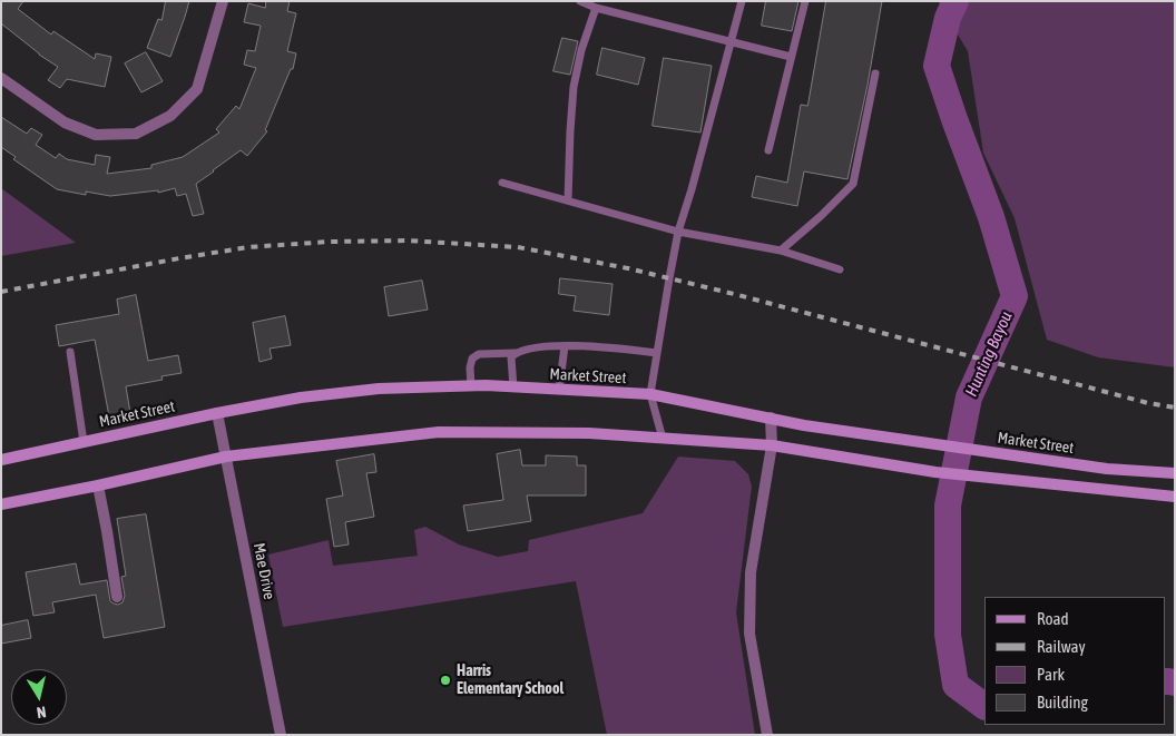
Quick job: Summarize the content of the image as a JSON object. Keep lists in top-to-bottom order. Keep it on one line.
{"streets":{"main road":["Market Street"],"street":["Mae Drive"]},"crossings":[["Market Street","Mae Drive"]],"water":["Hunting Bayou"],"places":["Harris Elementary School"],"legend":["Road","Railway","Park","Building"],"north":"bottom"}
